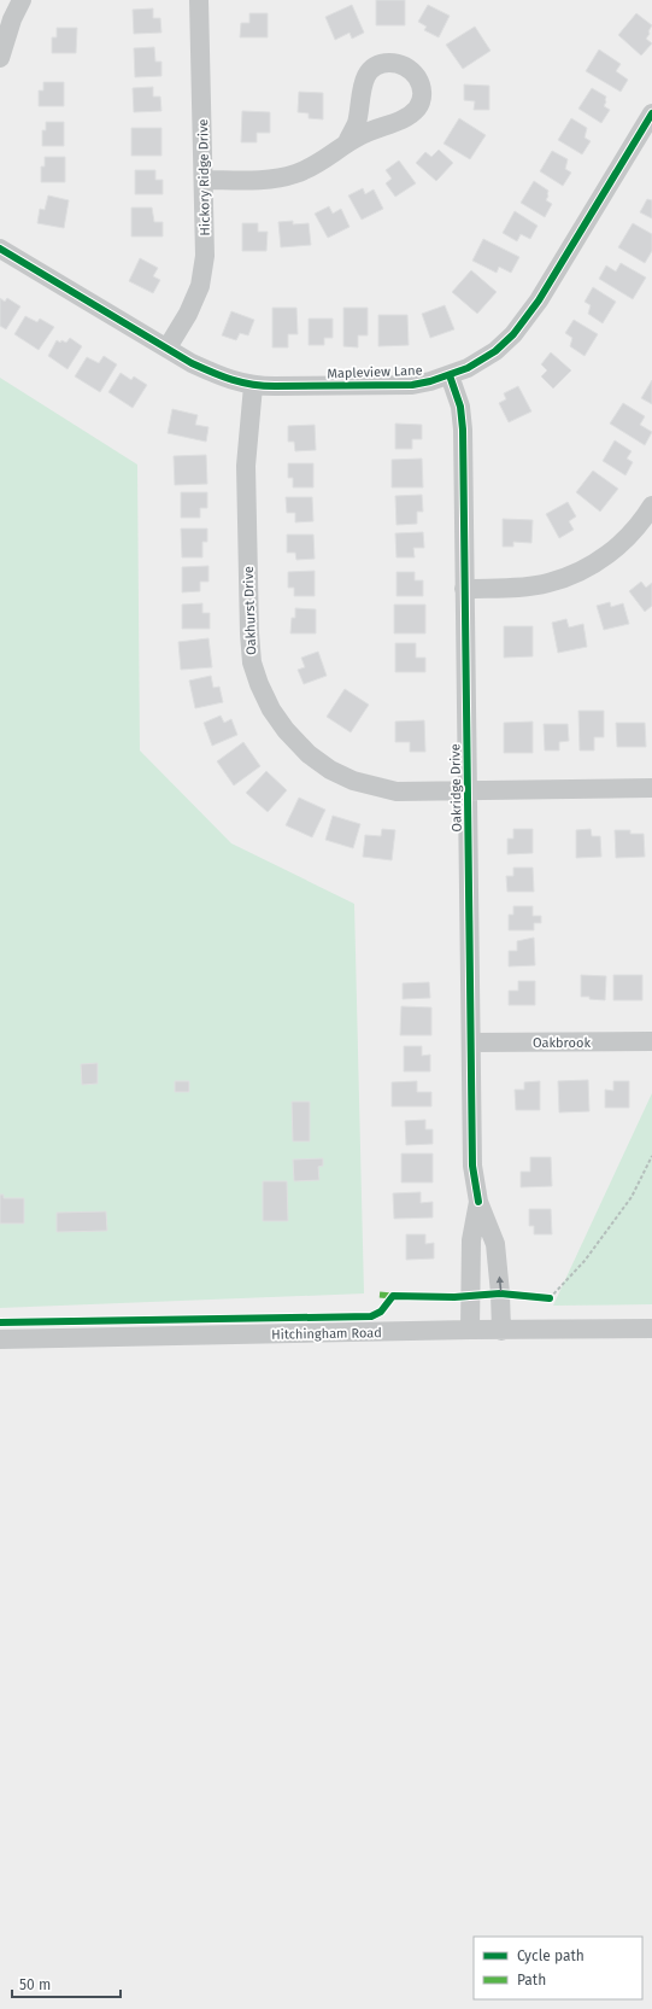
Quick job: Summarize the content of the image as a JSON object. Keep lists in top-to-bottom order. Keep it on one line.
{"streets":{"street":["Hickory Ridge Drive","Mapleview Lane","Oakhurst Drive","Oakridge Drive","Oakbrook","Hitchingham Road"]},"crossings":[["Hickory Ridge Drive","Mapleview Lane"],["Mapleview Lane","Oakhurst Drive"],["Mapleview Lane","Oakridge Drive"],["Oakhurst Drive","Oakridge Drive"],["Oakridge Drive","Oakbrook"],["Oakridge Drive","Hitchingham Road"]],"legend":["Cycle path","Path"],"scale_bar":"50 m"}
